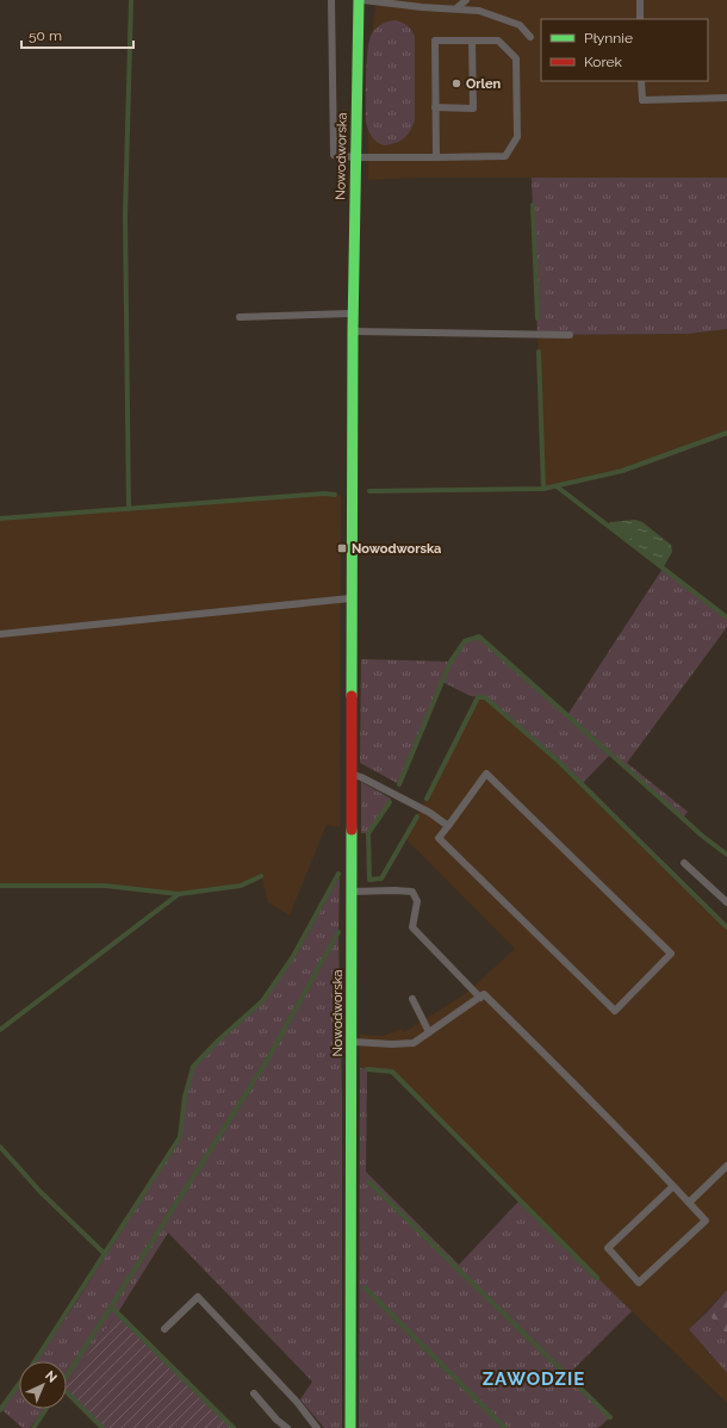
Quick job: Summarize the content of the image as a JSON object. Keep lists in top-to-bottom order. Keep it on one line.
{"streets":{"street":["Nowodworska"]},"districts":["ZAWODZIE"],"places":{"other":["Orlen"],"transit":["Nowodworska"]},"legend":["Płynnie","Korek"],"scale_bar":"50 m","north":"top right"}
